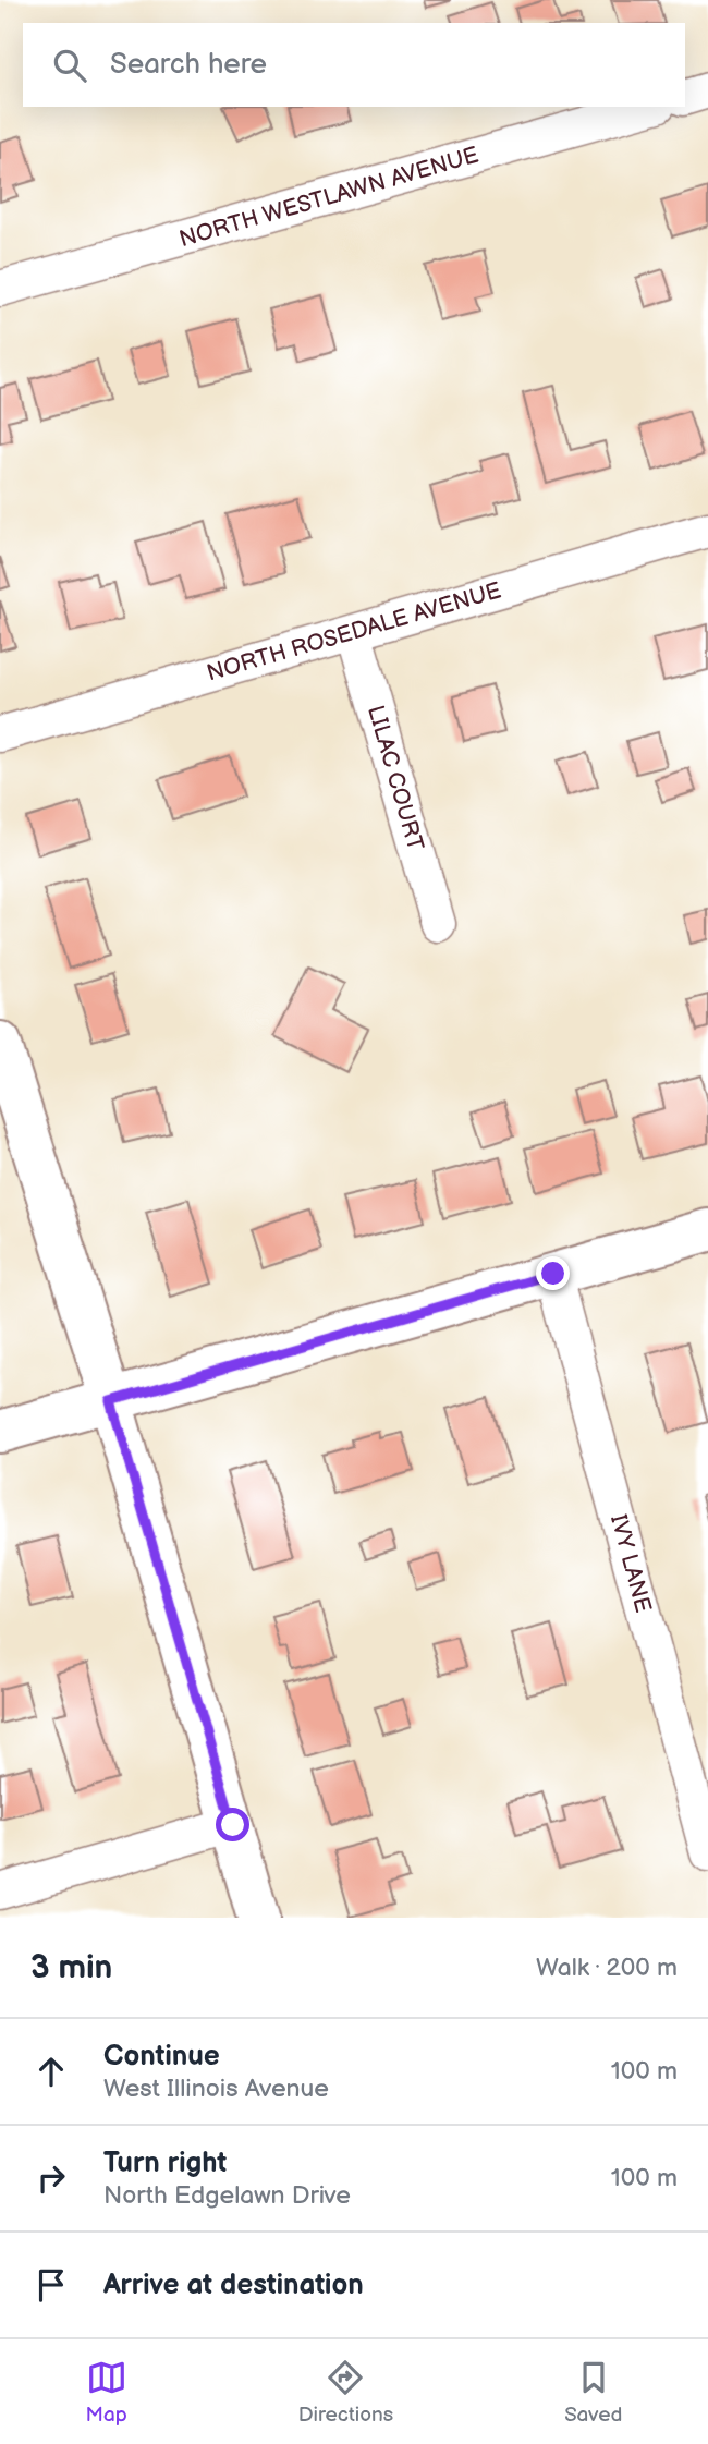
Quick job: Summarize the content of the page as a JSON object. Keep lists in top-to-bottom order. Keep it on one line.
{"streets":{"street":["NORTH WESTLAWN AVENUE","NORTH ROSEDALE AVENUE","LILAC COURT","IVY LANE"]},"crossings":[["NORTH ROSEDALE AVENUE","LILAC COURT"]],"page":{"search":"Search here","heading":["3 min","Walk · 200 m"],"list":[["Continue","West Illinois Avenue","100 m"],["Turn right","North Edgelawn Drive","100 m"],"Arrive at destination"],"nav":["Map","Directions","Saved"]}}
